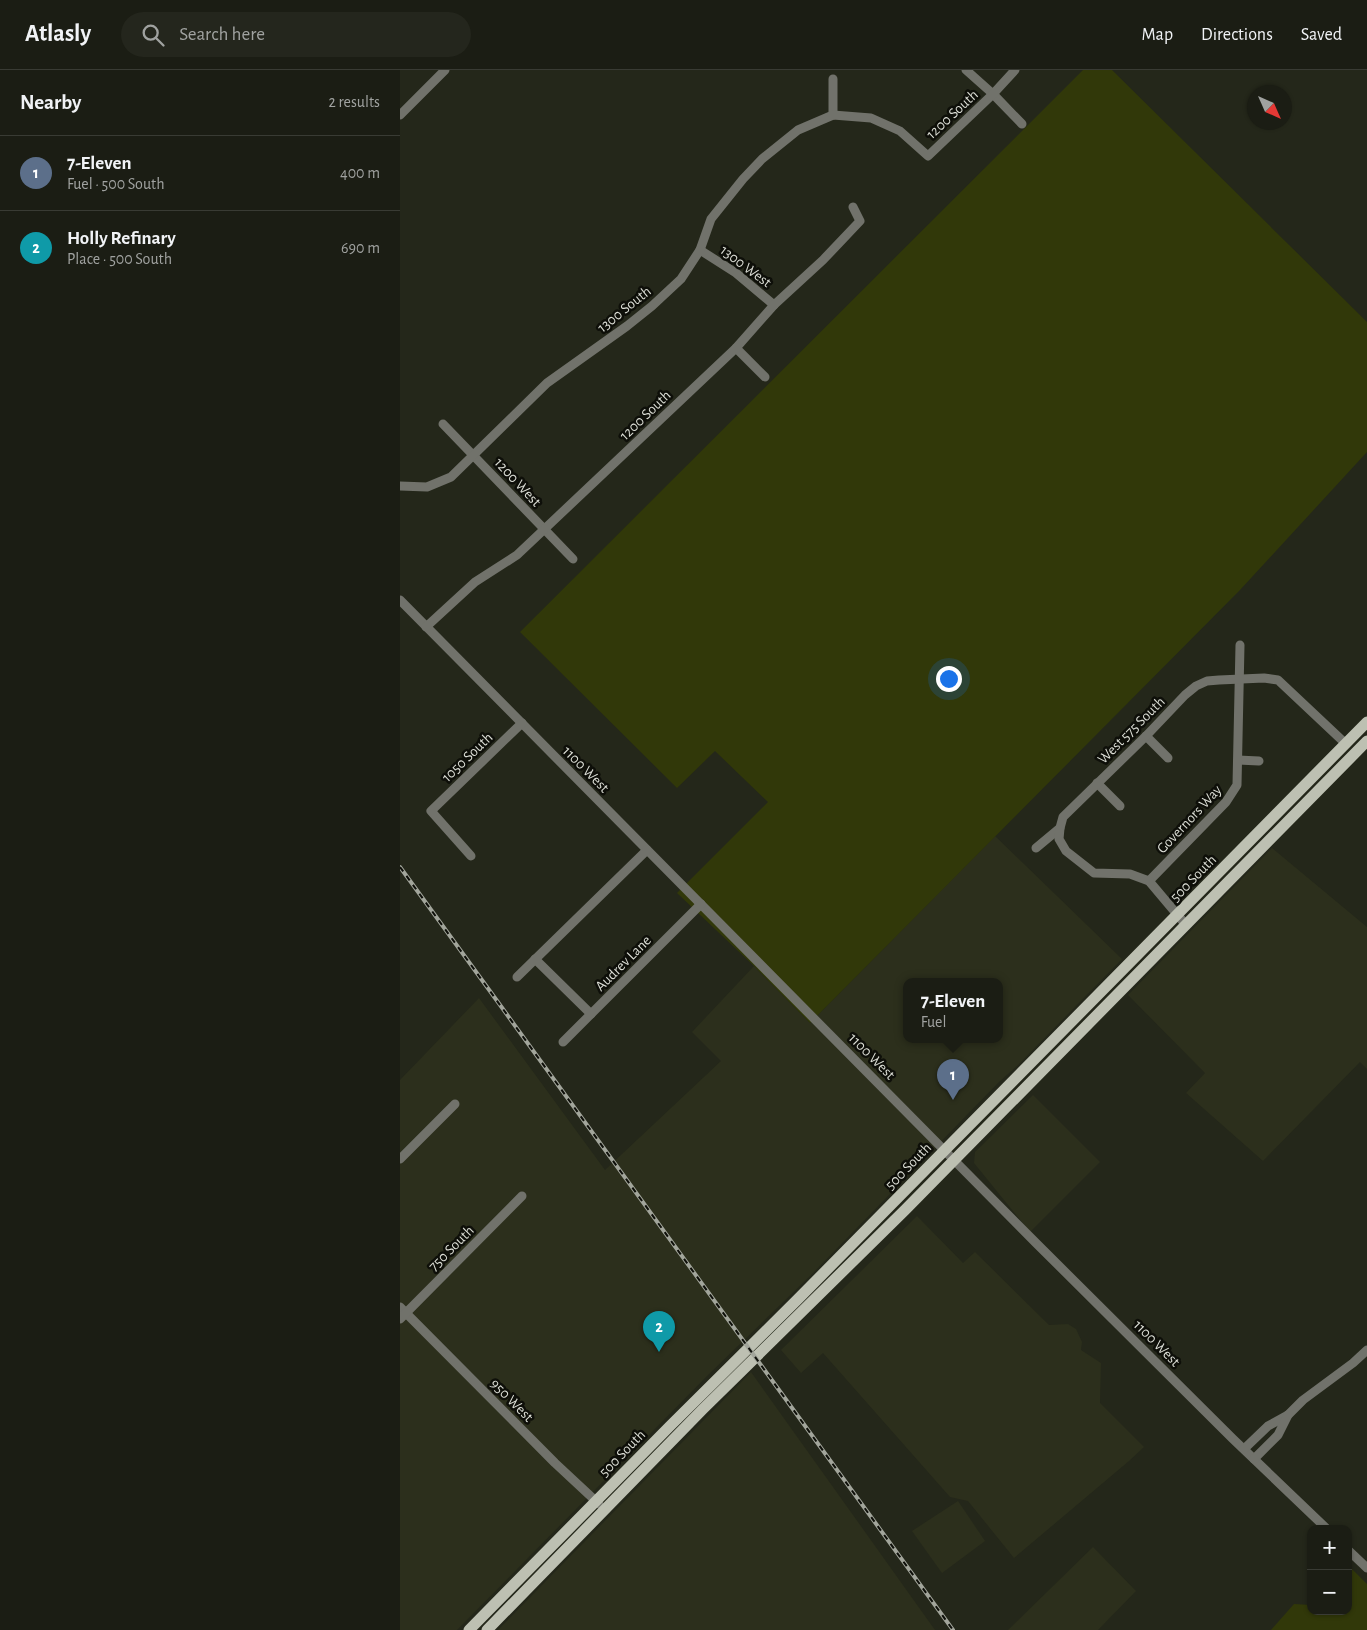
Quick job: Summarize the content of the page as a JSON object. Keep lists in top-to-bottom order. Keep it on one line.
{"streets":{"main road":["500 South"],"street":["1200 South","1300 West","1300 South","1200 West","West 575 South","1050 South","1100 West","Governors Way","Audrev Lane","750 South","950 West"]},"crossings":[["1200 South","1300 West"],["1200 South","1300 South"],["1200 South","1200 West"],["1200 South","1100 West"],["1300 West","1300 South"],["1300 South","1200 West"],["West 575 South","Governors Way"],["West 575 South","500 South"],["1050 South","1100 West"],["1100 West","500 South"],["1100 West","Audrev Lane"],["500 South","950 West"],["750 South","950 West"]],"north":"bottom right","page":{"header":"Atlasly","search":"Search here","nav":["Map","Directions","Saved"],"heading":["Nearby","2 results"],"list":[{"mark":"1","name":"7-Eleven","note":"Fuel · 500 South","value":"400 m"},{"mark":"2","name":"Holly Refinary","note":"Place · 500 South","value":"690 m"}],"popup":["7-Eleven","Fuel"],"pins":["1","2"],"map_buttons":["+","−"]}}
